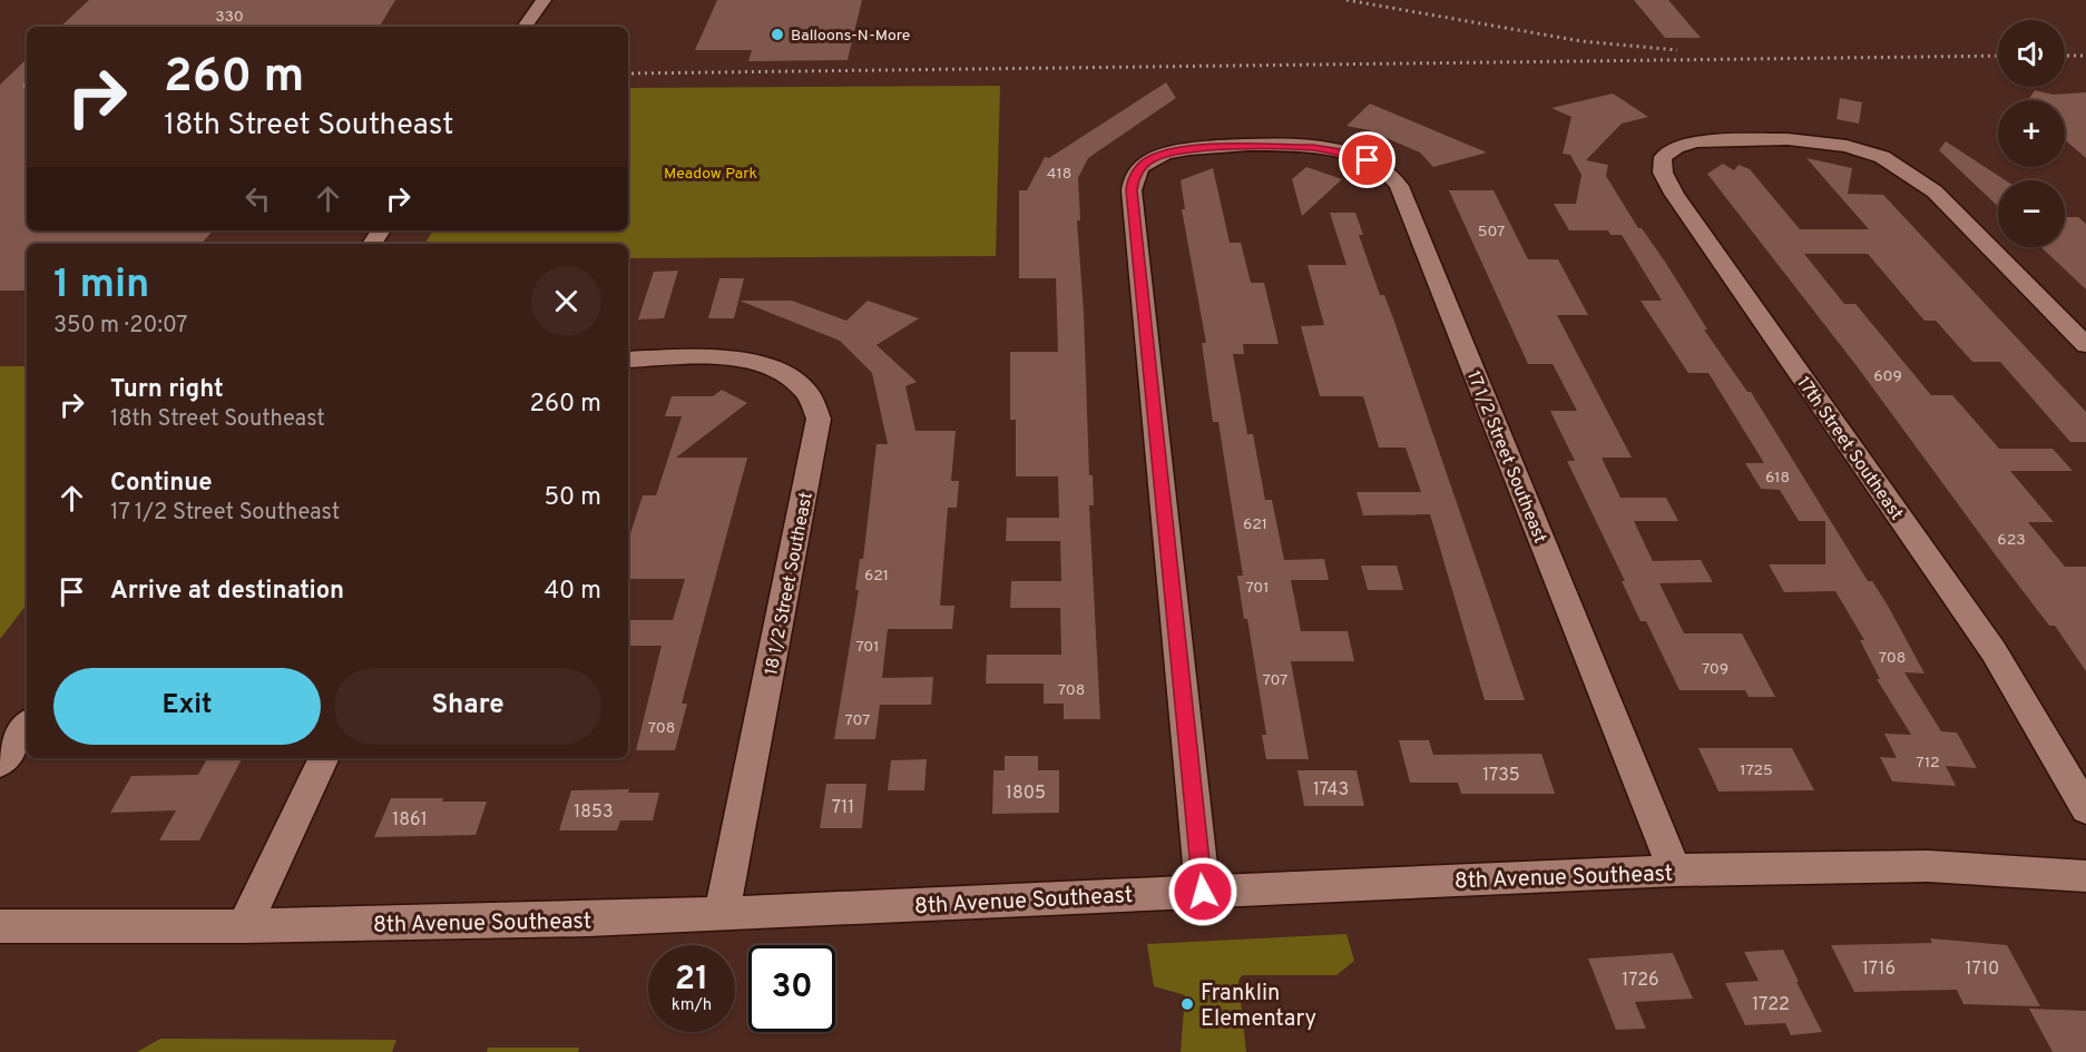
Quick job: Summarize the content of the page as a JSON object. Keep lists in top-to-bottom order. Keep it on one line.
{"streets":{"street":["17th Street Southeast","17 1/2 Street Southeast","18 1/2 Street Southeast","8th Avenue Southeast"]},"crossings":[["17 1/2 Street Southeast","8th Avenue Southeast"],["18 1/2 Street Southeast","8th Avenue Southeast"]],"parks":["Meadow Park"],"places":["Balloons-N-More","Franklin Elementary"],"house_numbers":["330","418","507","609","618","621","623","621","701","701","708","709","707","708","707","708","712","1725","1735","1743","1805","711","1853","1861","1716","1710","1726","1722"],"page":{"map_buttons":["+","−"],"turn":["260 m","18th Street Southeast"],"heading":["1 min","350 m · 20:07"],"list":[{"name":"Turn right","note":"18th Street Southeast","value":"260 m"},{"name":"Continue","note":"17 1/2 Street Southeast","value":"50 m"},{"name":"Arrive at destination","value":"40 m"}],"buttons":["Exit","Share"],"speed":"21 km/h","limit":"30"}}
